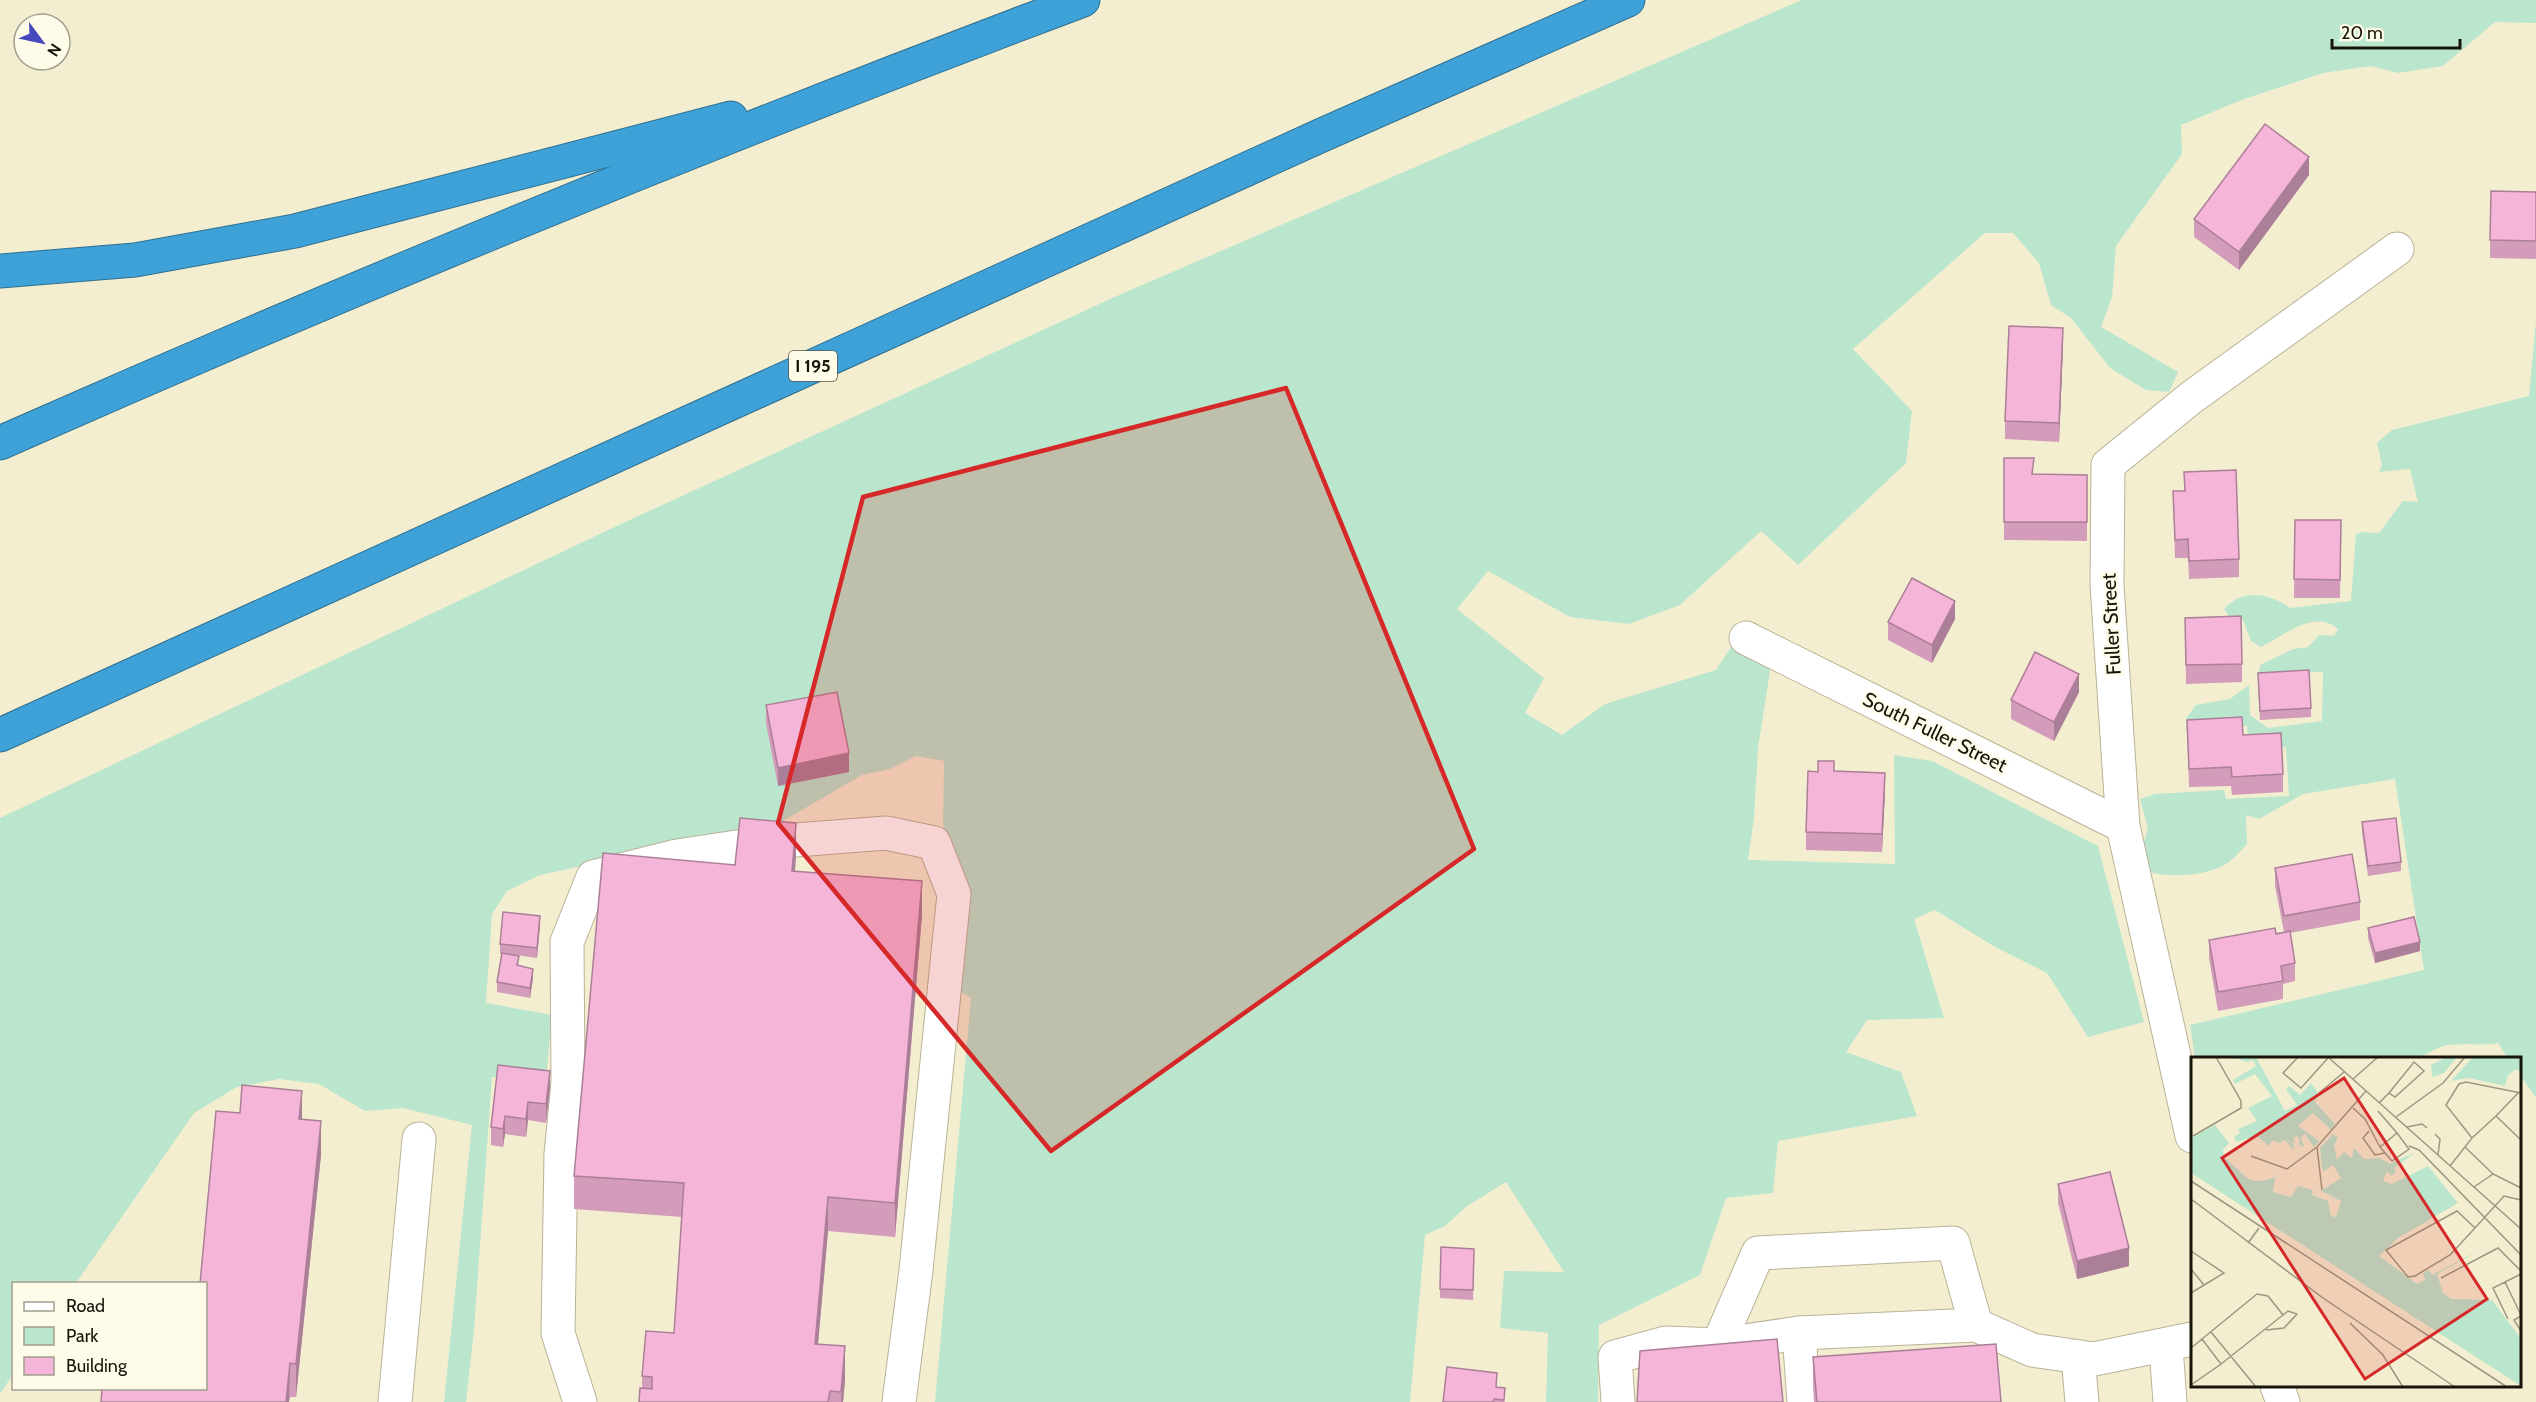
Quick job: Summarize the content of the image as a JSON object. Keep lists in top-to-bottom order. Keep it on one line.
{"streets":{"highway":["I 195"],"street":["Fuller Street","South Fuller Street"]},"crossings":[["Fuller Street","South Fuller Street"]],"legend":["Road","Park","Building"],"scale_bar":"20 m","north":"bottom right"}
